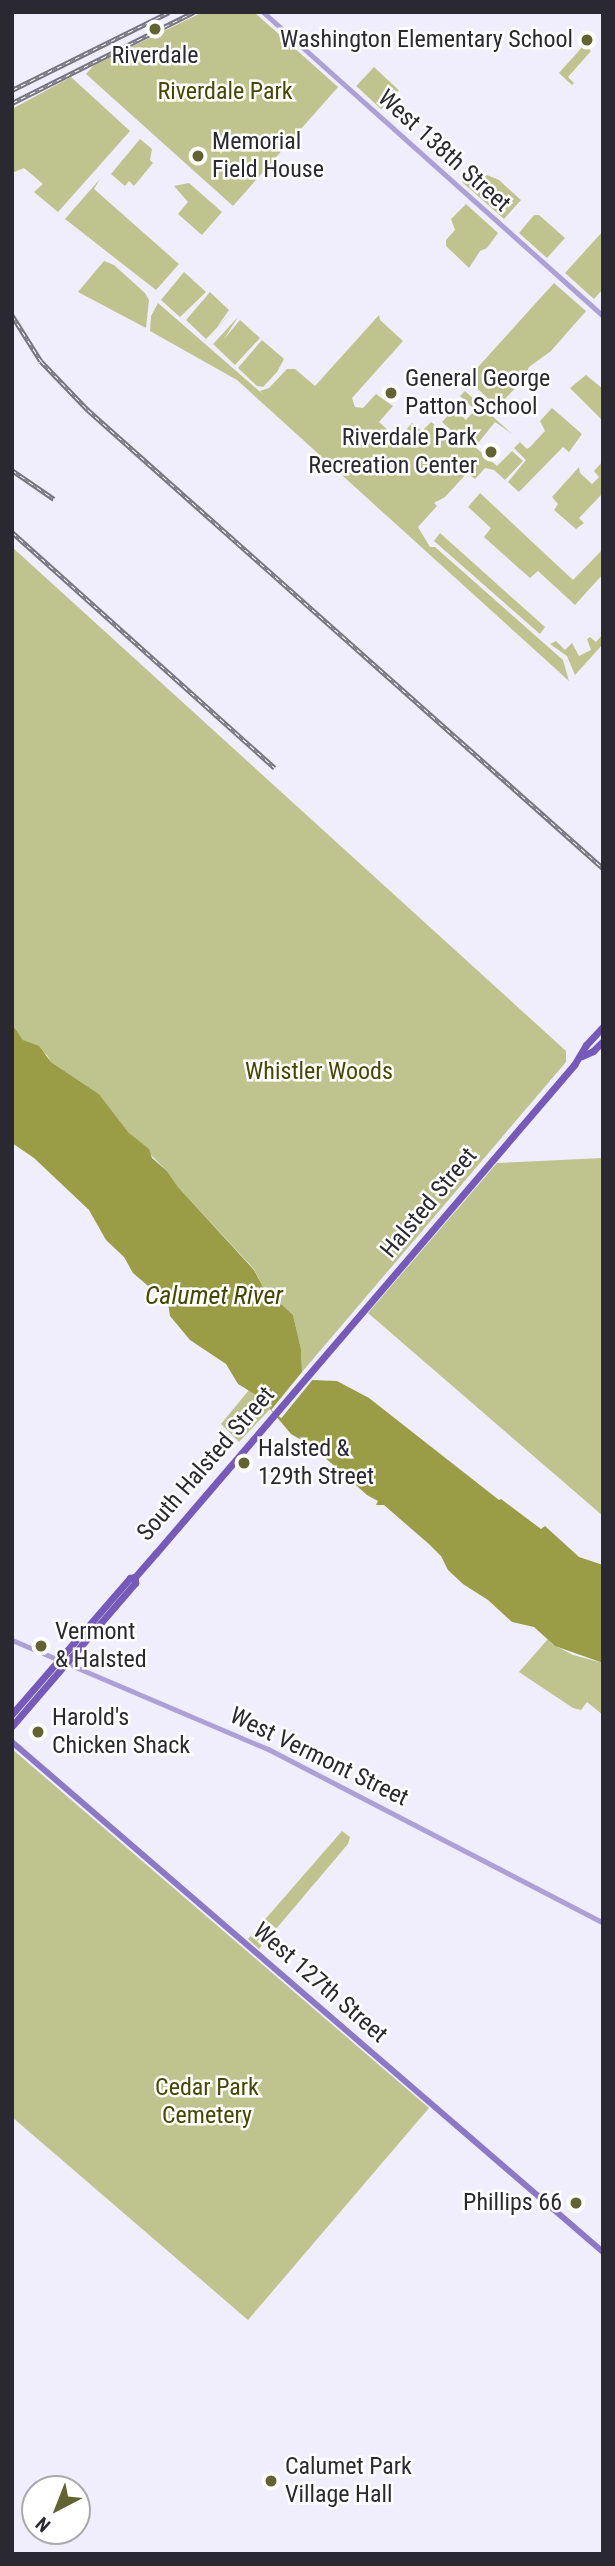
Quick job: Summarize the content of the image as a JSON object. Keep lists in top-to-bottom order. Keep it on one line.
{"streets":{"main road":["Halsted Street","South Halsted Street","West 127th Street"],"street":["West 138th Street","West Vermont Street"]},"crossings":[["Halsted Street","South Halsted Street"],["South Halsted Street","West Vermont Street"]],"water":["Calumet River"],"parks":["Riverdale Park","Whistler Woods","Cedar Park Cemetery"],"places":["Riverdale","Washington Elementary School","Memorial Field House","General George Patton School","Riverdale Park Recreation Center","Halsted & 129th Street","Vermont & Halsted","Harold's Chicken Shack","Phillips 66","Calumet Park Village Hall"],"north":"bottom left"}
